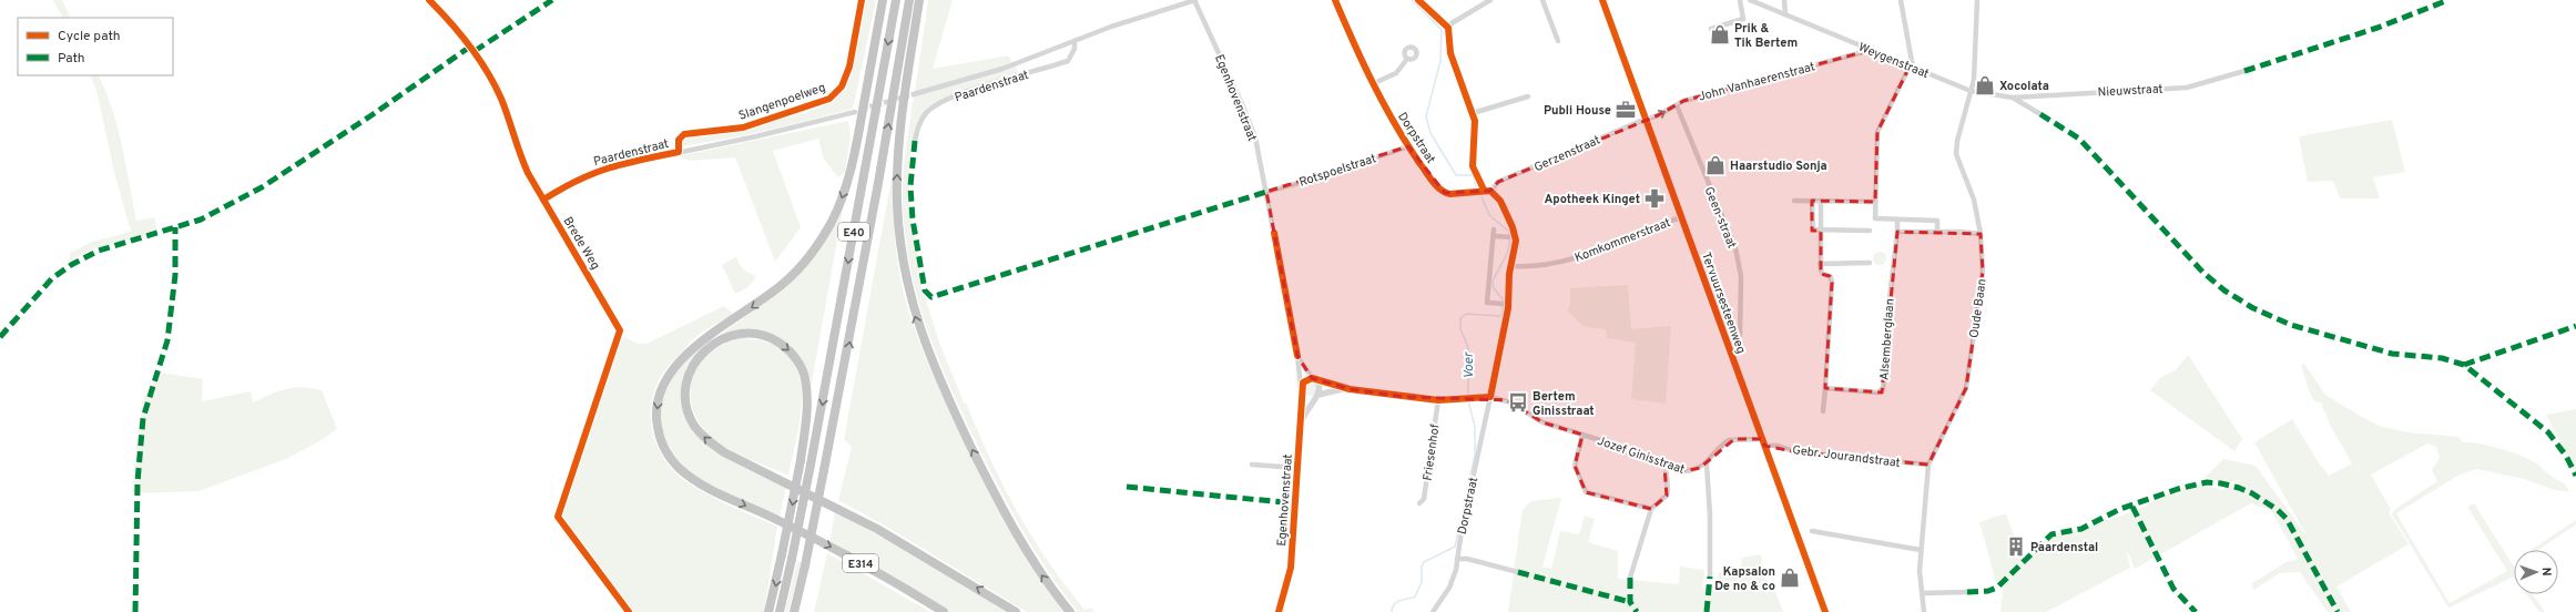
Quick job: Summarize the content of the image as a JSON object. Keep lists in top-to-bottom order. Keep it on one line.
{"streets":{"highway":["E40","E314"],"main road":["Tervuursesteenweg"],"street":["Weygenstraat","John Vanhaerenstraat","Paardenstraat","Nieuwstraat","Egenhovenstraat","Slangenpoelweg","Dorpstraat","Gerzenstraat","Rotspoelstraat","Geen-straat","Komkommerstraat","Brede Weg","Oude Baan","Alsemberglaan","Friesenhof","Jozef Ginisstraat","Gebr. Jourandstraat"]},"crossings":[["Weygenstraat","John Vanhaerenstraat"],["Weygenstraat","Nieuwstraat"],["Weygenstraat","Oude Baan"],["John Vanhaerenstraat","Gerzenstraat"],["John Vanhaerenstraat","Geen-straat"],["John Vanhaerenstraat","Tervuursesteenweg"],["Paardenstraat","Egenhovenstraat"],["Paardenstraat","Slangenpoelweg"],["Paardenstraat","Brede Weg"],["Egenhovenstraat","Rotspoelstraat"],["Dorpstraat","Gerzenstraat"],["Dorpstraat","Rotspoelstraat"],["Dorpstraat","Komkommerstraat"],["Dorpstraat","Jozef Ginisstraat"],["Gerzenstraat","Tervuursesteenweg"],["Komkommerstraat","Tervuursesteenweg"],["Tervuursesteenweg","Gebr. Jourandstraat"],["Oude Baan","Gebr. Jourandstraat"]],"water":["Voer"],"places":{"shop":["Prik & Tik Bertem","Xocolata","Haarstudio Sonja","Kapsalon De no & co"],"office":["Publi House"],"pharmacy":["Apotheek Kinget"],"bus stop":["Bertem Ginisstraat"],"building":["Paardenstal"]},"legend":["Cycle path","Path"],"north":"right"}
